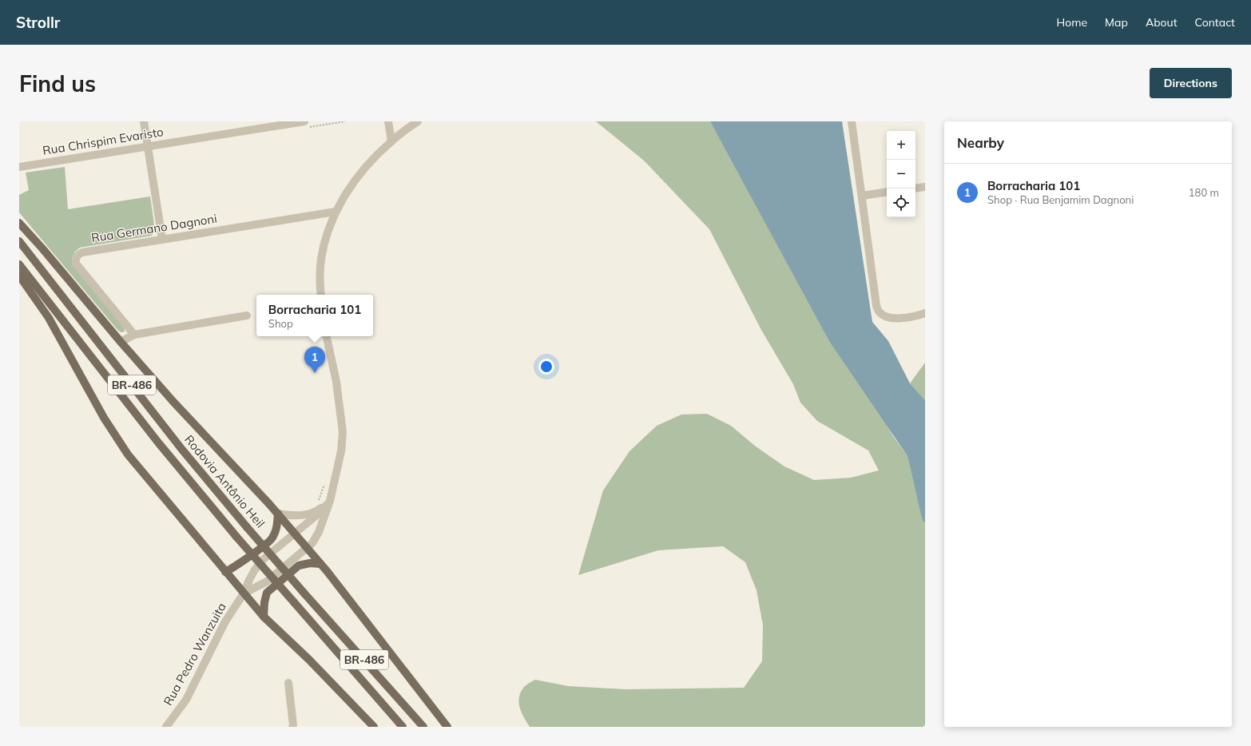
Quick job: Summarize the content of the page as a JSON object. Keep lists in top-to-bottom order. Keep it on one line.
{"streets":{"main road":["BR-486","Rodovia Antônio Heil"],"street":["Rua Chrispim Evaristo","Rua Germano Dagnoni","Rua Pedro Wanzuita"]},"page":{"header":"Strollr","nav":["Home","Map","About","Contact"],"buttons":"Directions","title":"Find us","heading":"Nearby","map_buttons":["+","−"],"list":[{"mark":"1","name":"Borracharia 101","note":"Shop · Rua Benjamim Dagnoni","value":"180 m"}],"popup":["Borracharia 101","Shop"],"pins":"1"}}
